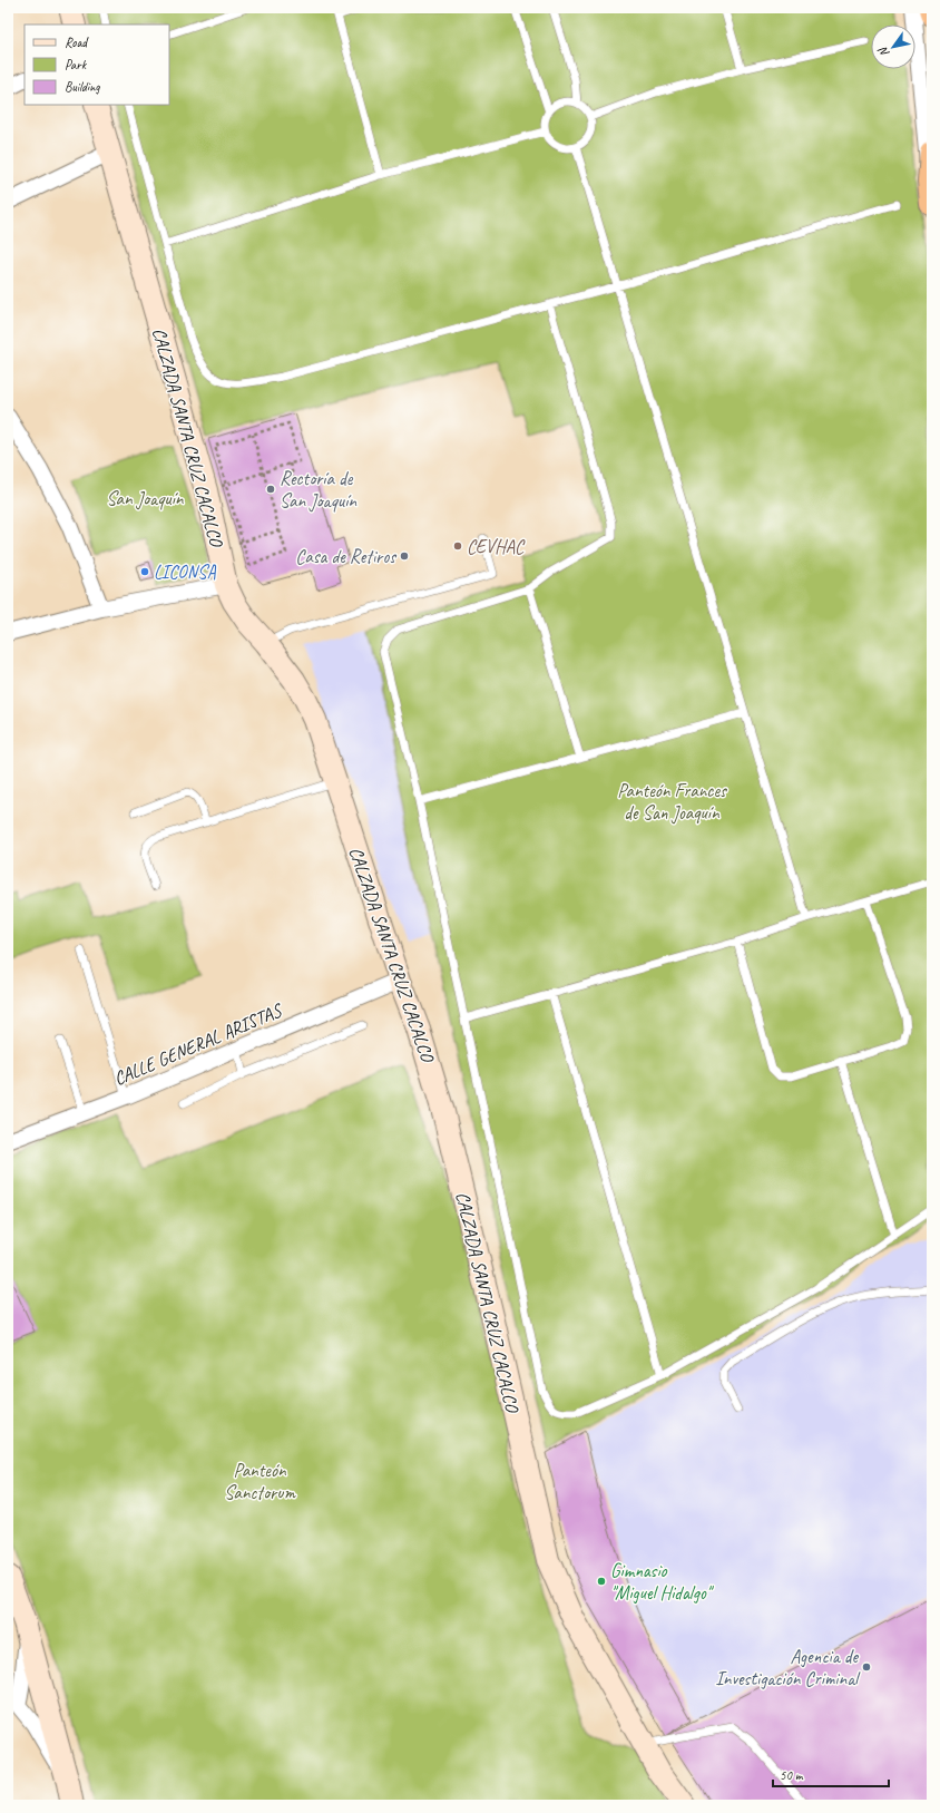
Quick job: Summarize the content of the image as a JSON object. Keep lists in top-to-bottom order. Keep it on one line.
{"streets":{"street":["CALZADA SANTA CRUZ CACALCO","CALLE GENERAL ARISTAS"]},"crossings":[["CALZADA SANTA CRUZ CACALCO","CALLE GENERAL ARISTAS"]],"parks":["San Joaquín","Panteón Frances de San Joaquín","Panteón Sanctorum"],"places":["Rectoría de San Joaquín","CEVHAC","Casa de Retiros","LICONSA","Gimnasio \"Miguel Hidalgo\"","Agencia de Investigación Criminal"],"legend":["Road","Park","Building"],"scale_bar":"50 m","north":"bottom left"}
